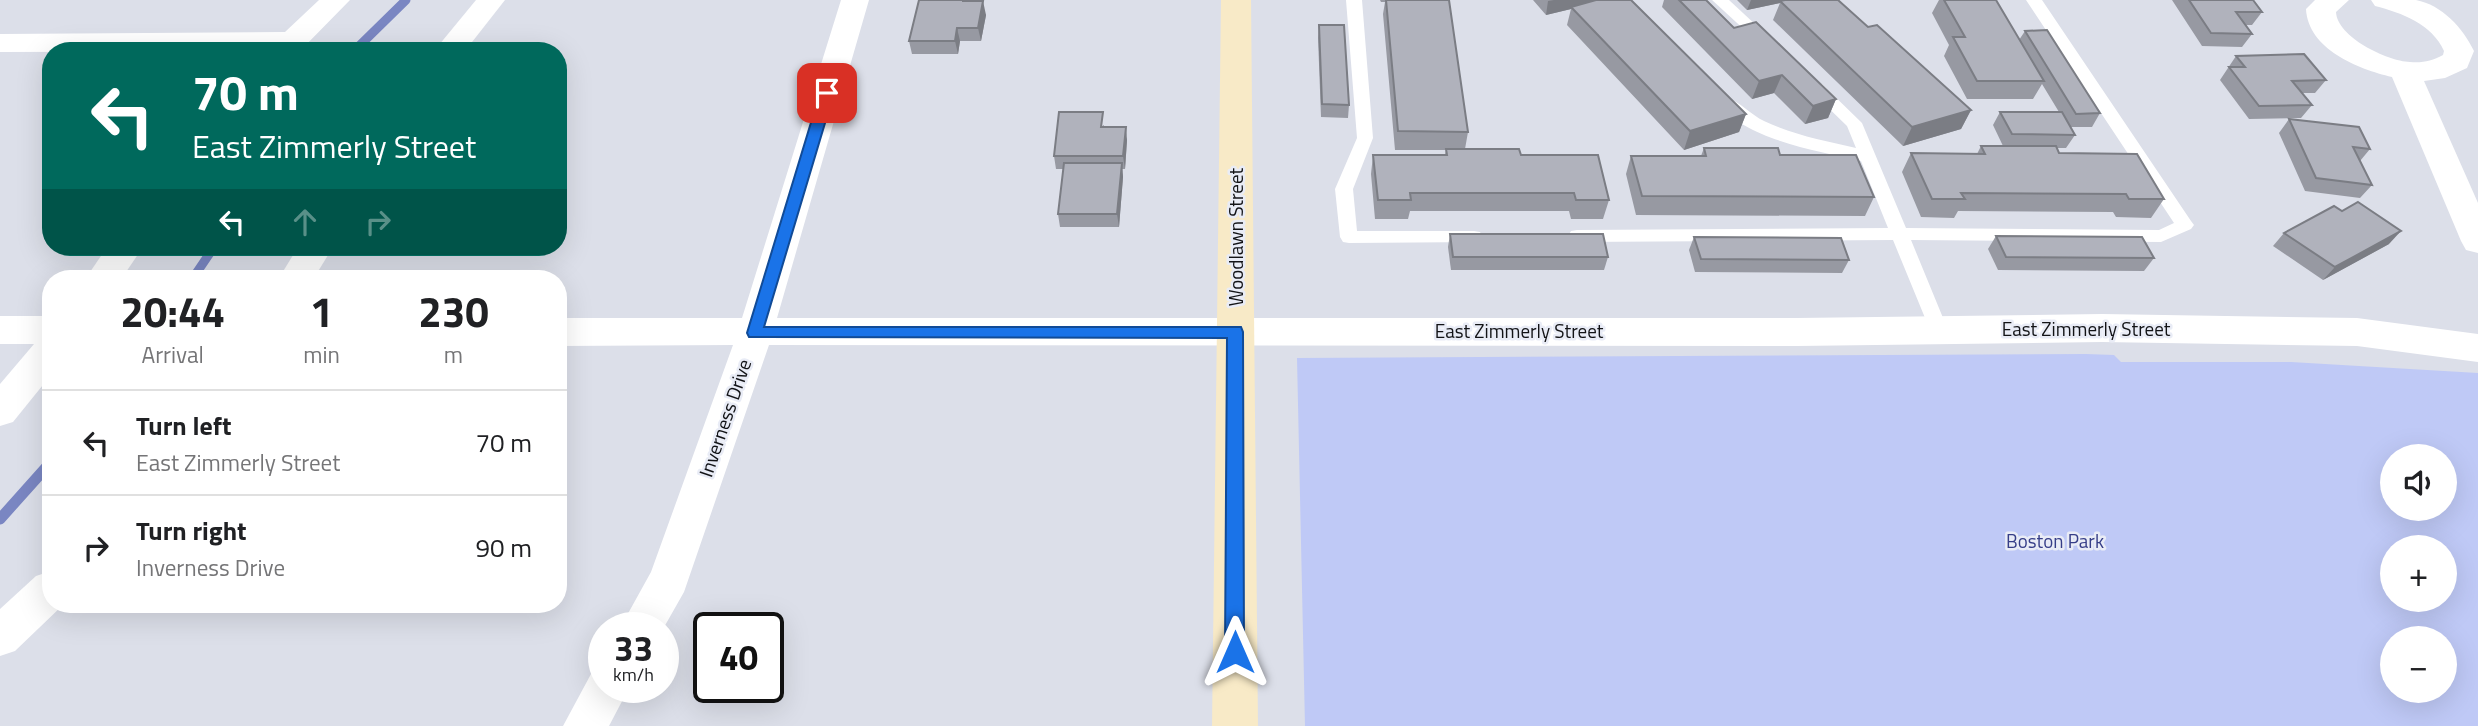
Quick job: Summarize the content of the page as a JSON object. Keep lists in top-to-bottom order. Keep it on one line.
{"streets":{"street":["Woodlawn Street","East Zimmerly Street","Inverness Drive"]},"crossings":[["Woodlawn Street","East Zimmerly Street"],["East Zimmerly Street","Inverness Drive"]],"parks":["Boston Park"],"page":{"turn":["70 m","East Zimmerly Street"],"eta":["20:44","Arrival","1","min","230","m"],"list":[{"name":"Turn left","note":"East Zimmerly Street","value":"70 m"},{"name":"Turn right","note":"Inverness Drive","value":"90 m"}],"map_buttons":["+","−"],"speed":"33 km/h","limit":"40"}}
